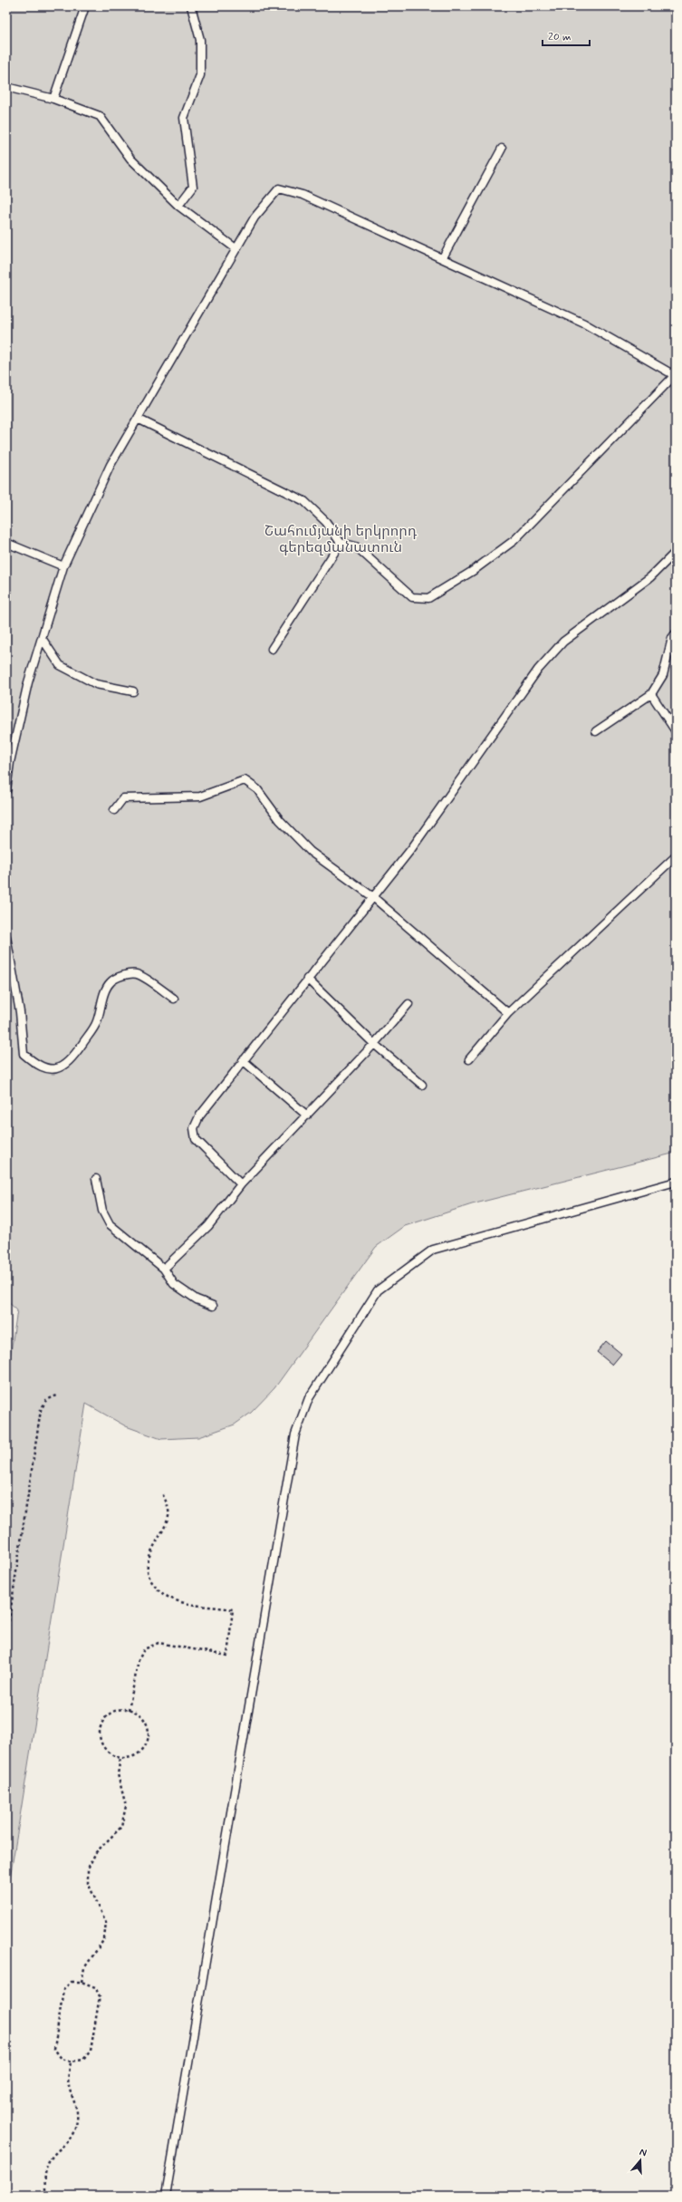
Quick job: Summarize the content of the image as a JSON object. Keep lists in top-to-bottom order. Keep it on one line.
{"parks":["Շահումյանի երկրորդ գերեզմանատուն"],"scale_bar":"20 m","north":"top"}
